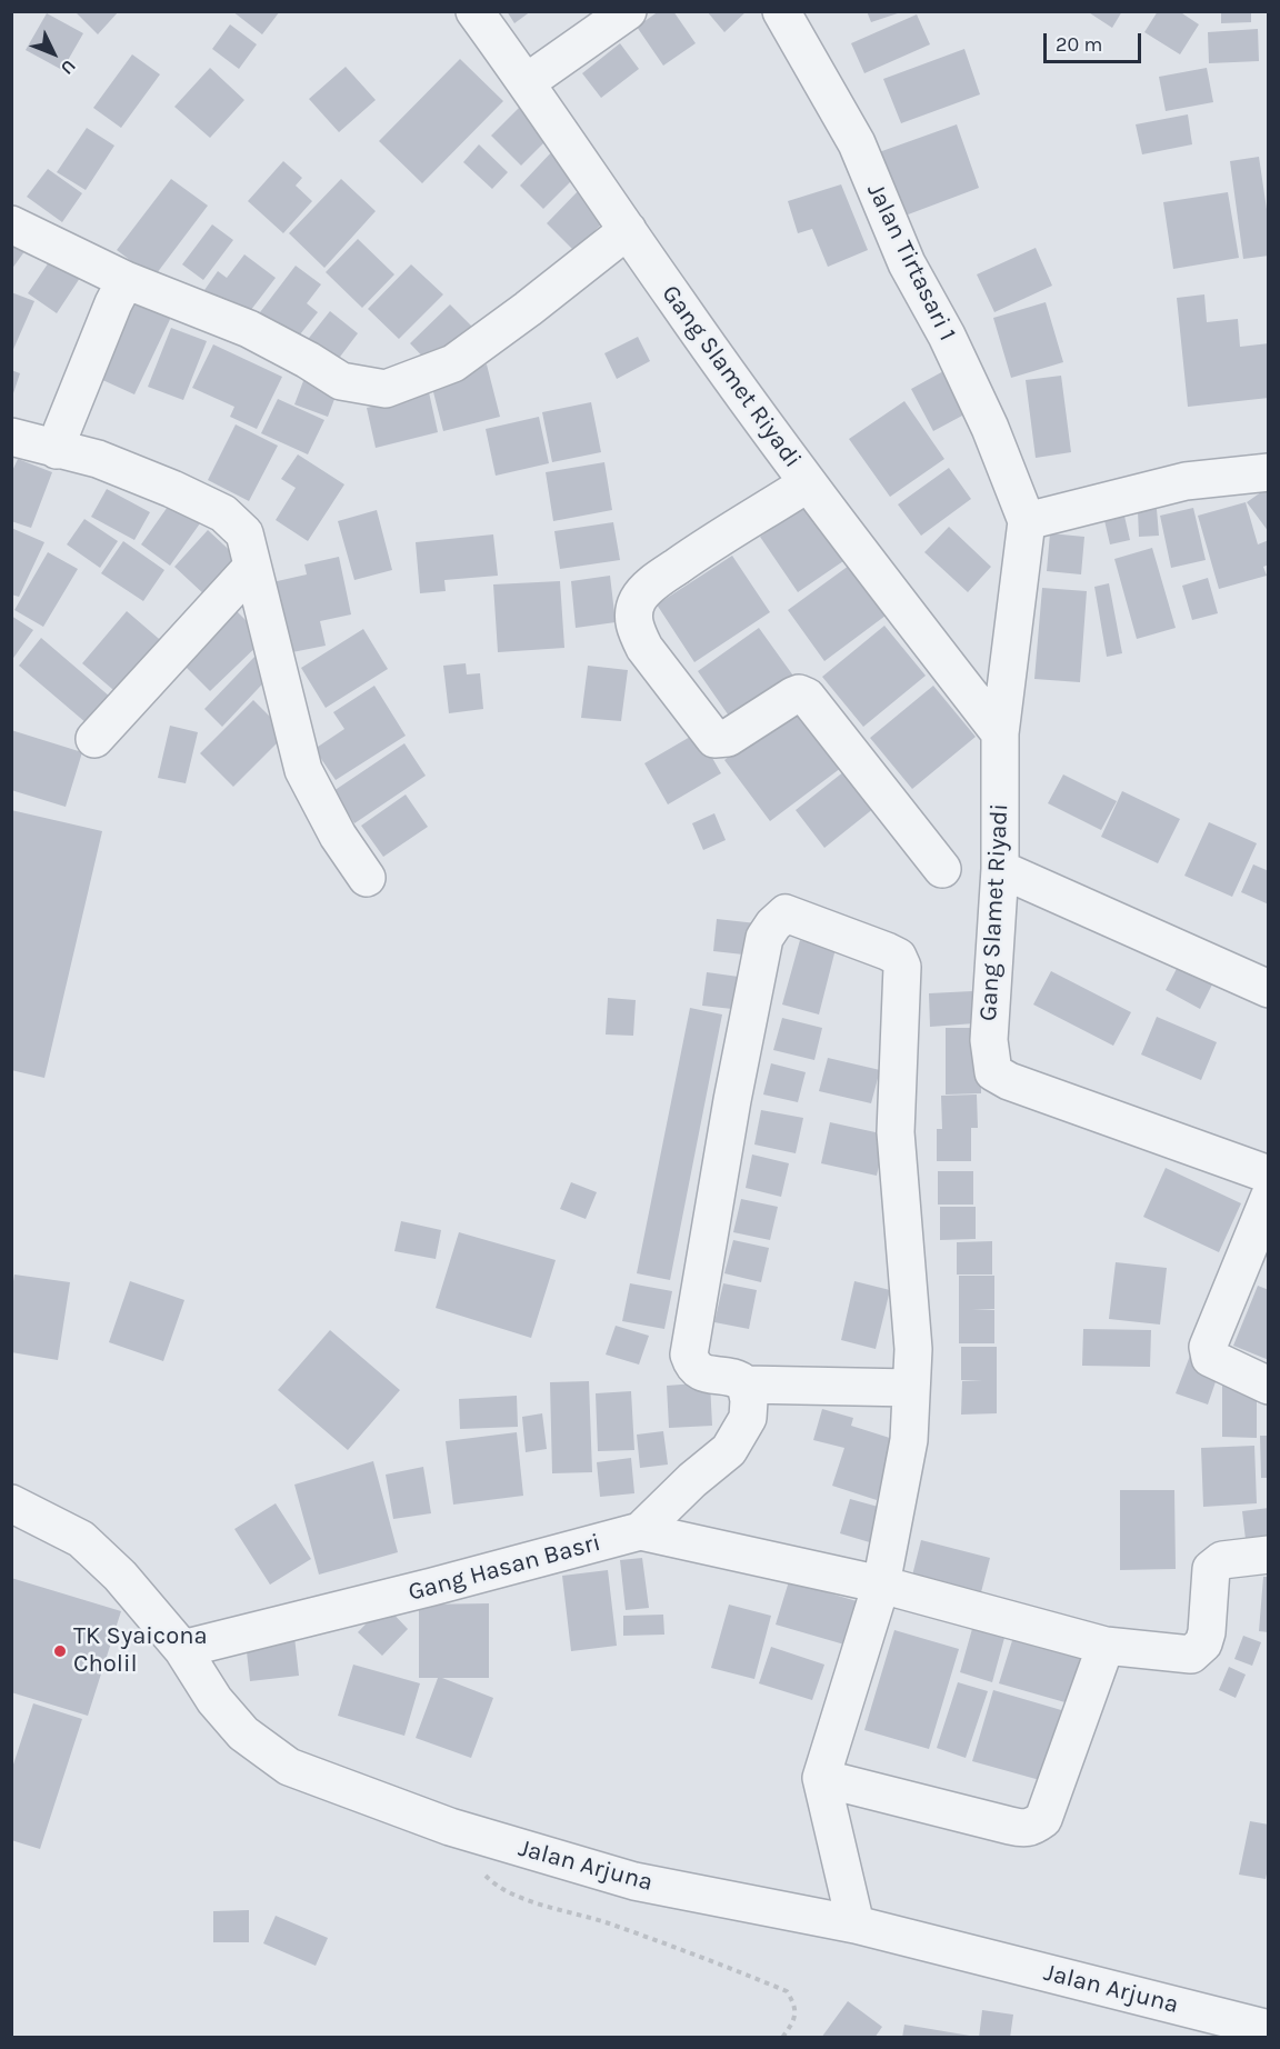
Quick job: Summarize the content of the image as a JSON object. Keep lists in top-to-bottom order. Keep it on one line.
{"streets":{"street":["Jalan Tirtasari 1","Gang Slamet Riyadi","Gang Hasan Basri","Jalan Arjuna"]},"crossings":[["Jalan Tirtasari 1","Gang Slamet Riyadi"],["Gang Hasan Basri","Jalan Arjuna"]],"places":["TK Syaicona Cholil"],"scale_bar":"20 m","north":"bottom right"}
